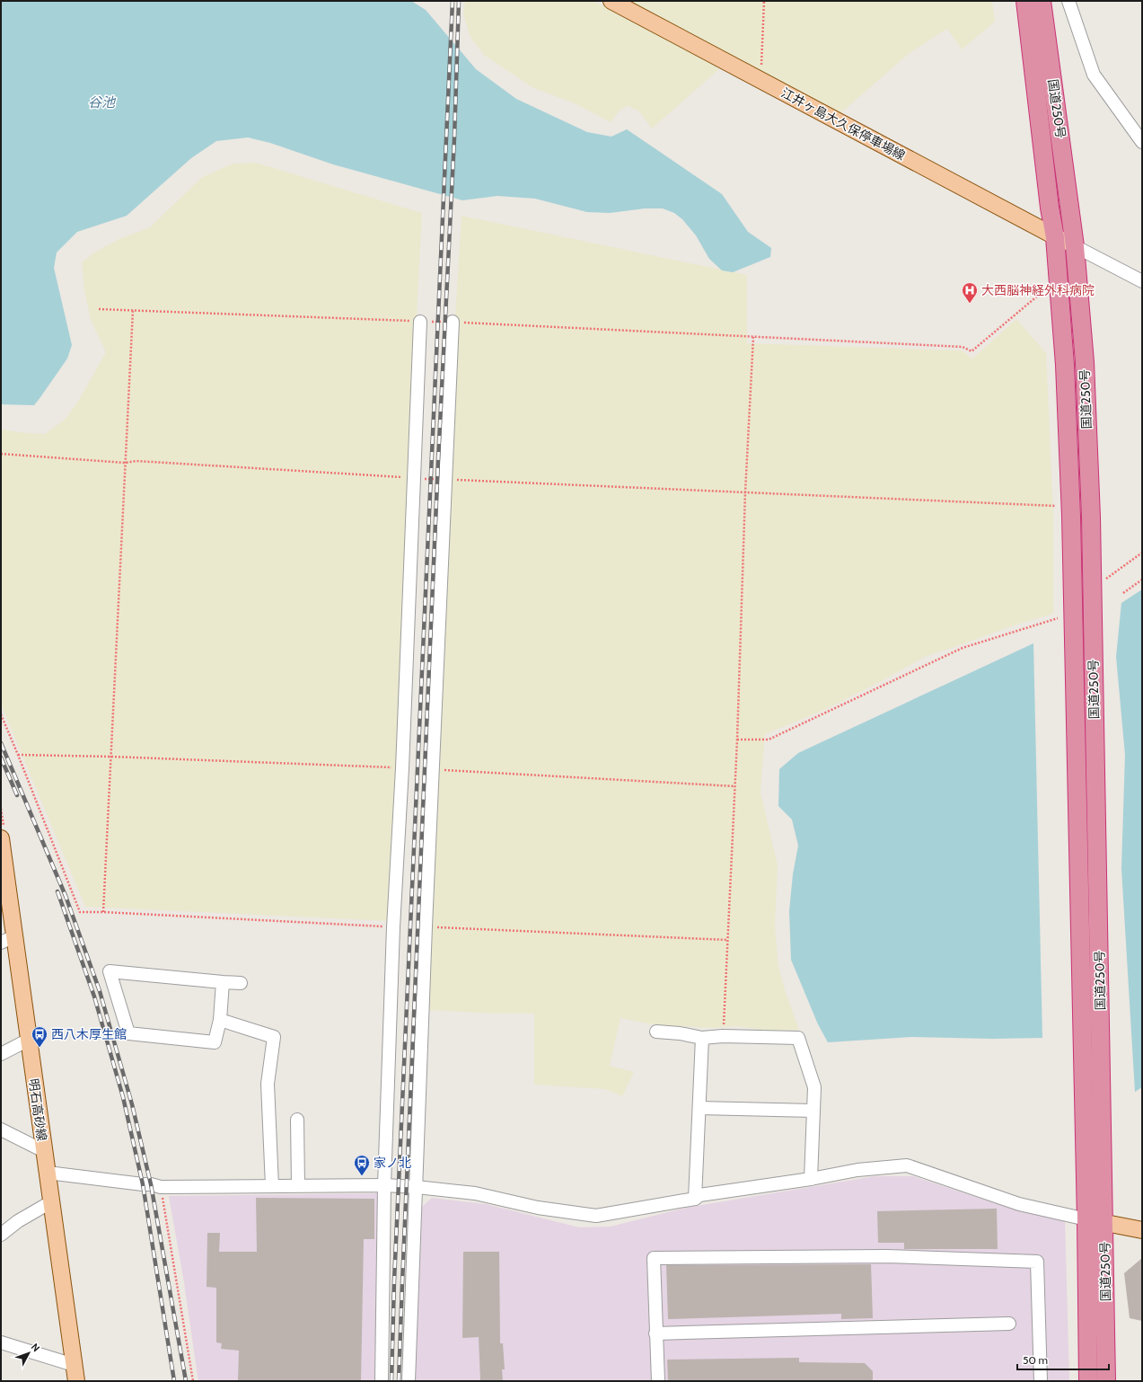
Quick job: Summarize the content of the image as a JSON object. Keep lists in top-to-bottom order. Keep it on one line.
{"streets":{"highway":["国道250号"],"main road":["江井ヶ島大久保停車場線","明石高砂線"]},"crossings":[["国道250号","江井ヶ島大久保停車場線"]],"water":["谷池"],"places":{"hospital":["大西脳神経外科病院"],"bus stop":["西八木厚生館","家ノ北"]},"scale_bar":"50 m","north":"top right"}
